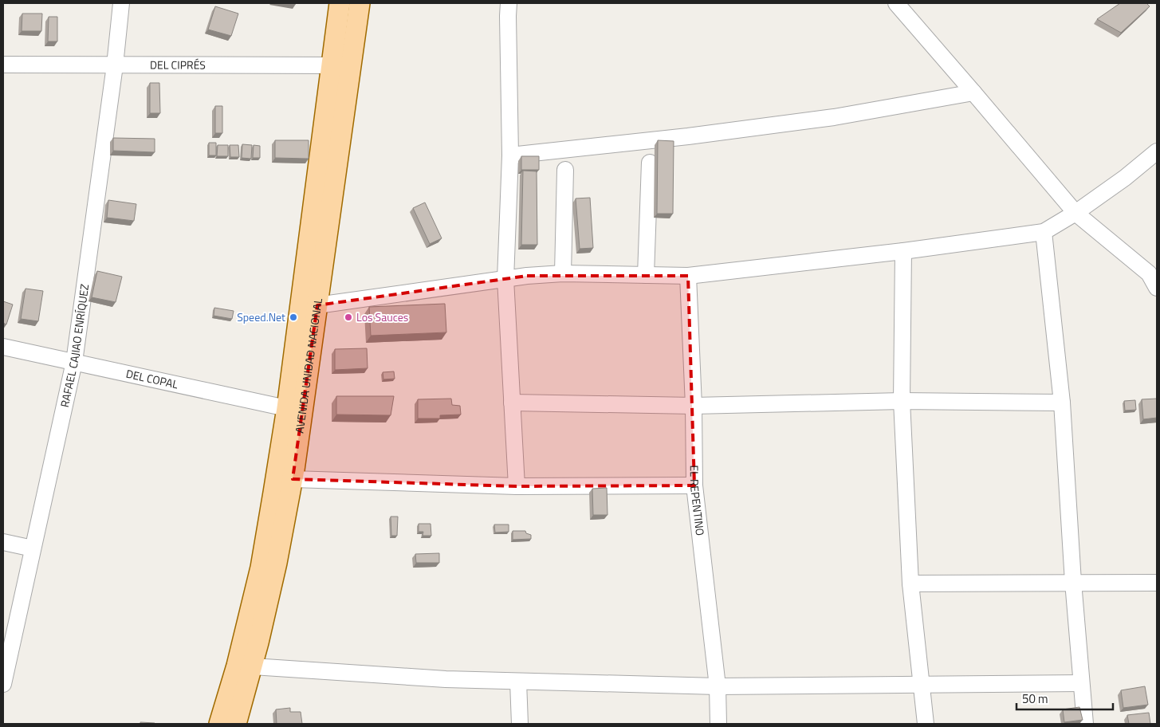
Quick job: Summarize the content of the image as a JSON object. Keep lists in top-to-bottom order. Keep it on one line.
{"streets":{"main road":["AVENIDA UNIDAD NACIONAL"],"street":["DEL CIPRÉS","RAFAEL CAJIAO ENRÍQUEZ","DEL COPAL","EL REPENTINO"]},"crossings":[["DEL CIPRÉS","RAFAEL CAJIAO ENRÍQUEZ"],["DEL CIPRÉS","AVENIDA UNIDAD NACIONAL"],["RAFAEL CAJIAO ENRÍQUEZ","DEL COPAL"],["AVENIDA UNIDAD NACIONAL","DEL COPAL"]],"places":["Speed.Net","Los Sauces"],"scale_bar":"50 m"}
